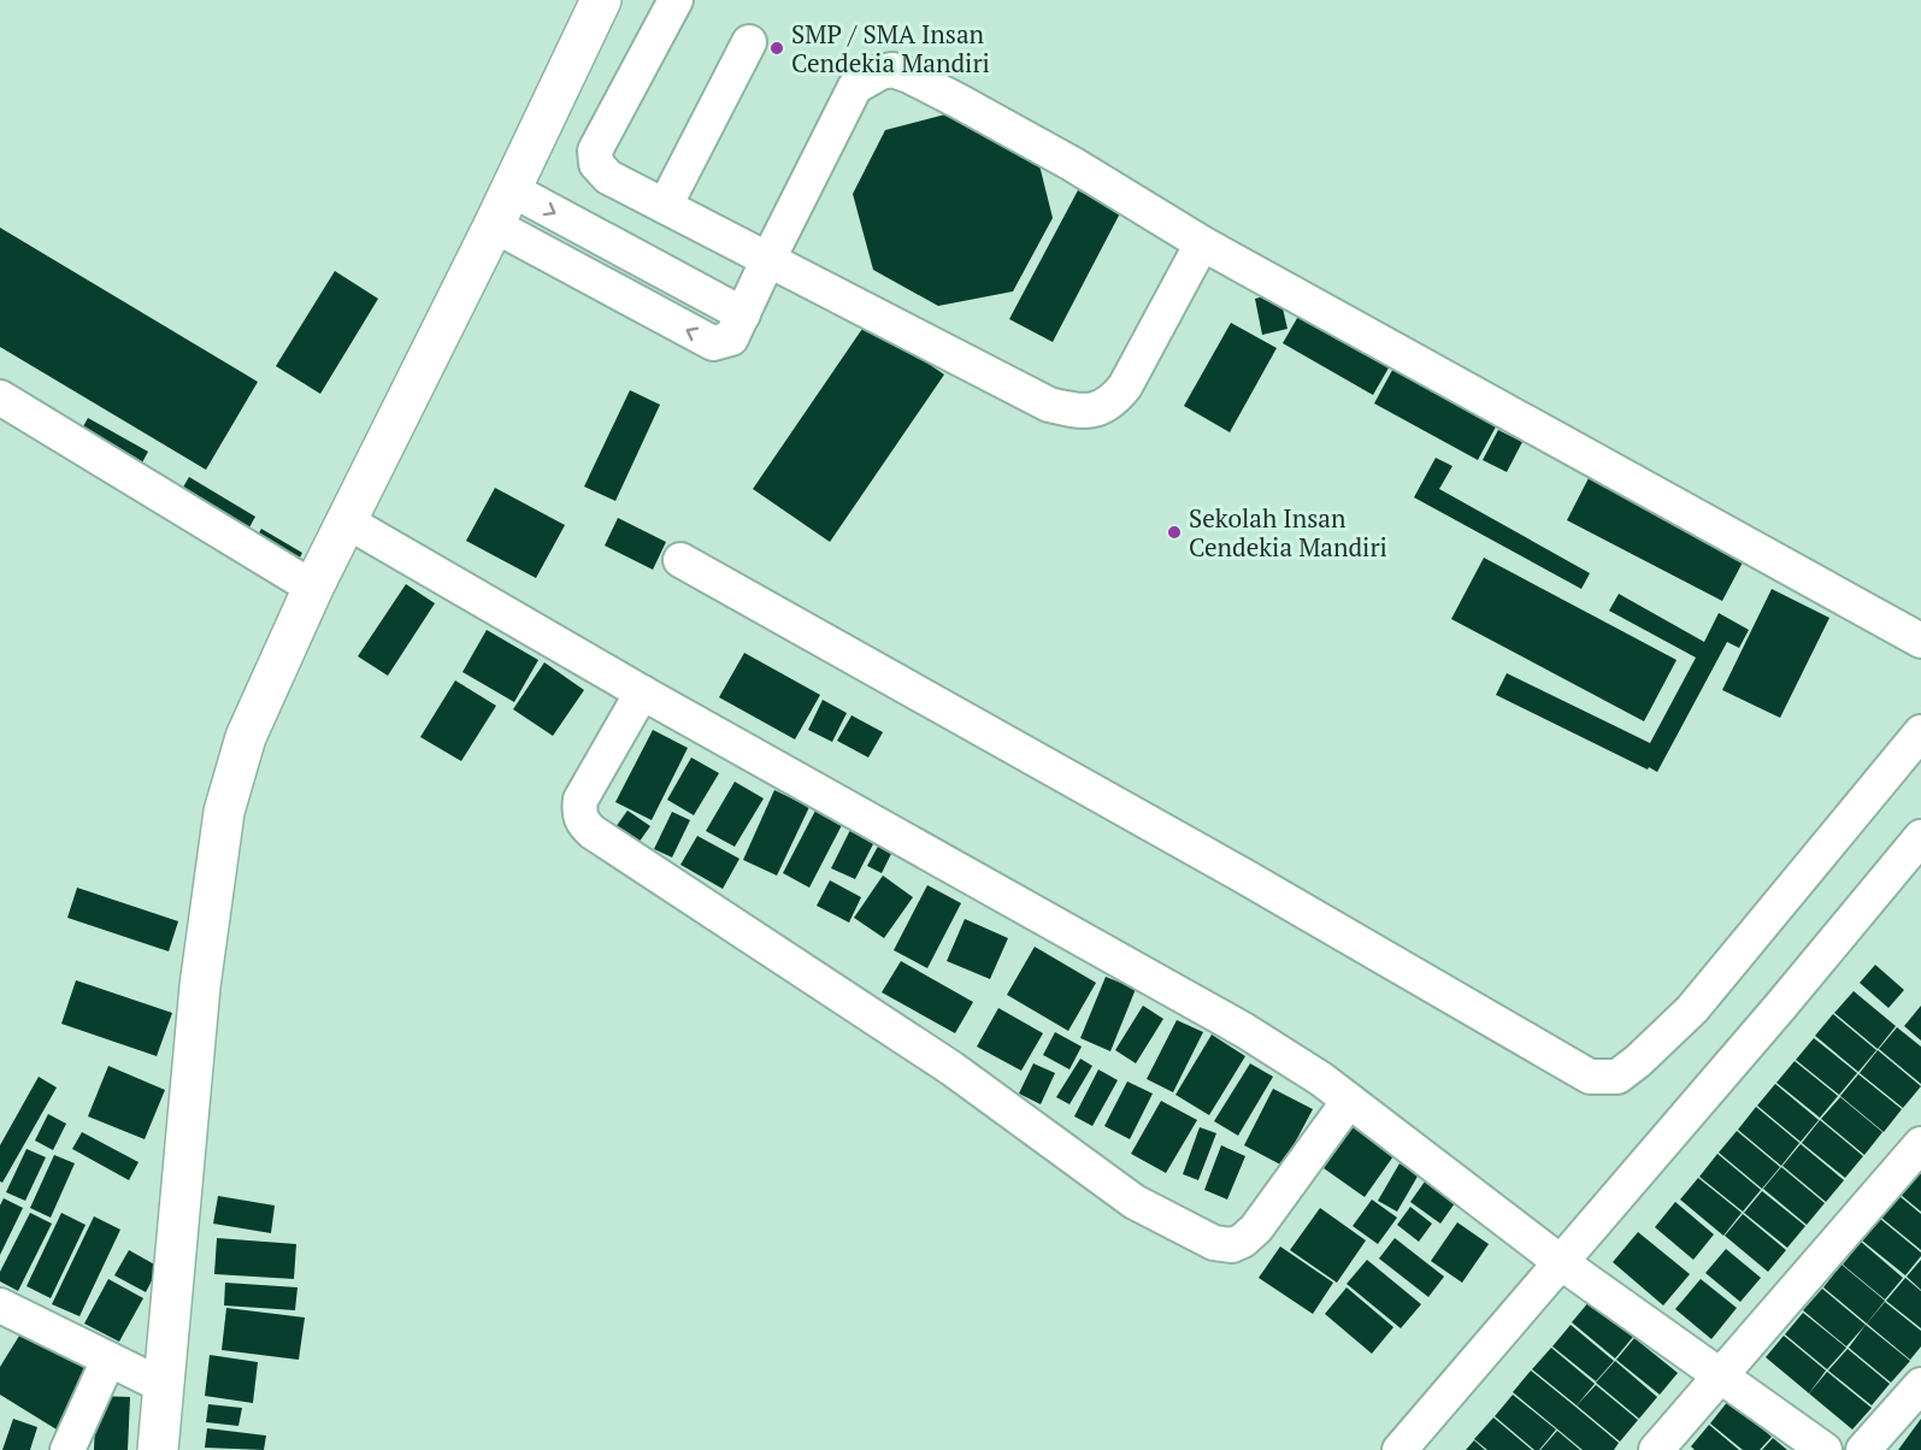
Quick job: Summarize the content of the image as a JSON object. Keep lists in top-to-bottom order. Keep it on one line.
{"places":["SMP / SMA Insan Cendekia Mandiri","Sekolah Insan Cendekia Mandiri"]}
